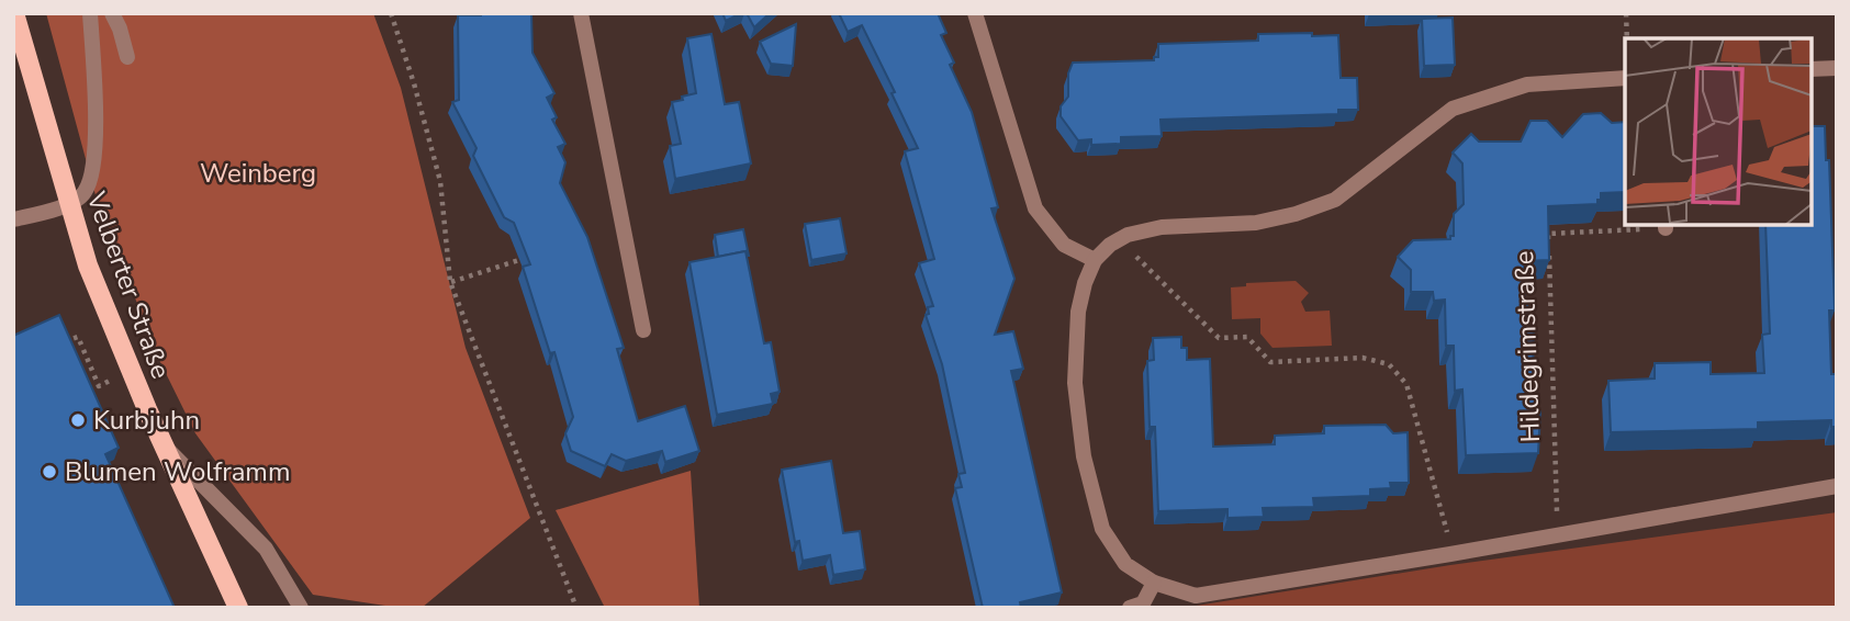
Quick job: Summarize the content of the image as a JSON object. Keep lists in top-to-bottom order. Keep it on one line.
{"streets":{"main road":["Velberter Straße"],"path":["Hildegrimstraße"]},"parks":["Weinberg"],"places":["Kurbjuhn","Blumen Wolframm"]}
